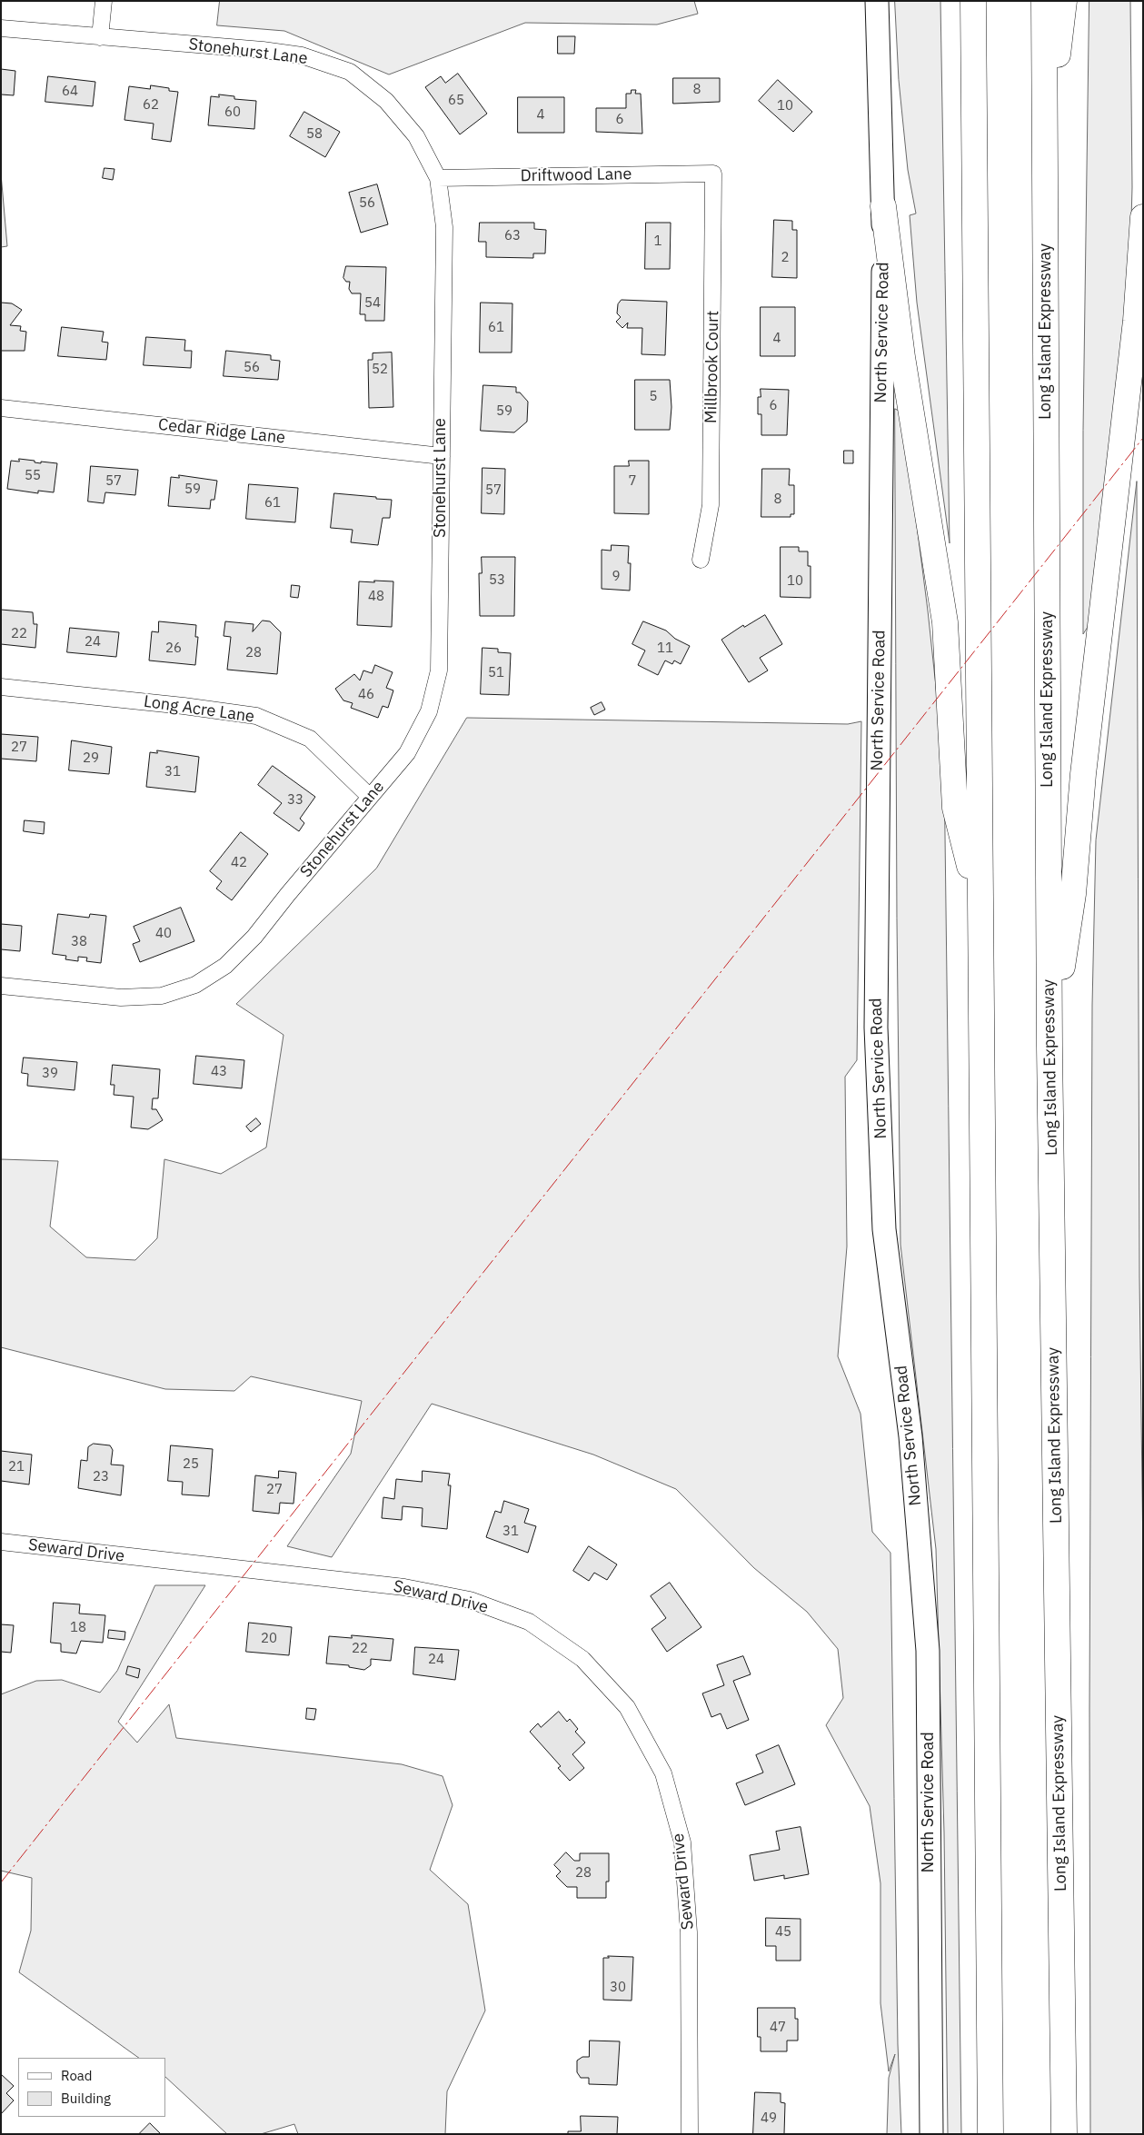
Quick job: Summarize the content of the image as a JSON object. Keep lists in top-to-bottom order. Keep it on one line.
{"streets":{"highway":["Long Island Expressway"],"main road":["North Service Road"],"street":["Stonehurst Lane","Driftwood Lane","Millbrook Court","Cedar Ridge Lane","Long Acre Lane","Seward Drive"]},"crossings":[["Stonehurst Lane","Driftwood Lane"],["Stonehurst Lane","Cedar Ridge Lane"],["Stonehurst Lane","Long Acre Lane"],["Driftwood Lane","Millbrook Court"]],"house_numbers":["8","64","65","62","10","60","4","6","58","56","63","1","2","54","61","4","56","52","5","6","59","55","57","7","59","57","8","61","9","53","10","48","22","24","26","11","28","51","46","27","29","31","33","42","40","38","43","39","25","21","23","27","31","18","20","22","24","28","45","30","47","49"],"legend":["Road","Building"]}
